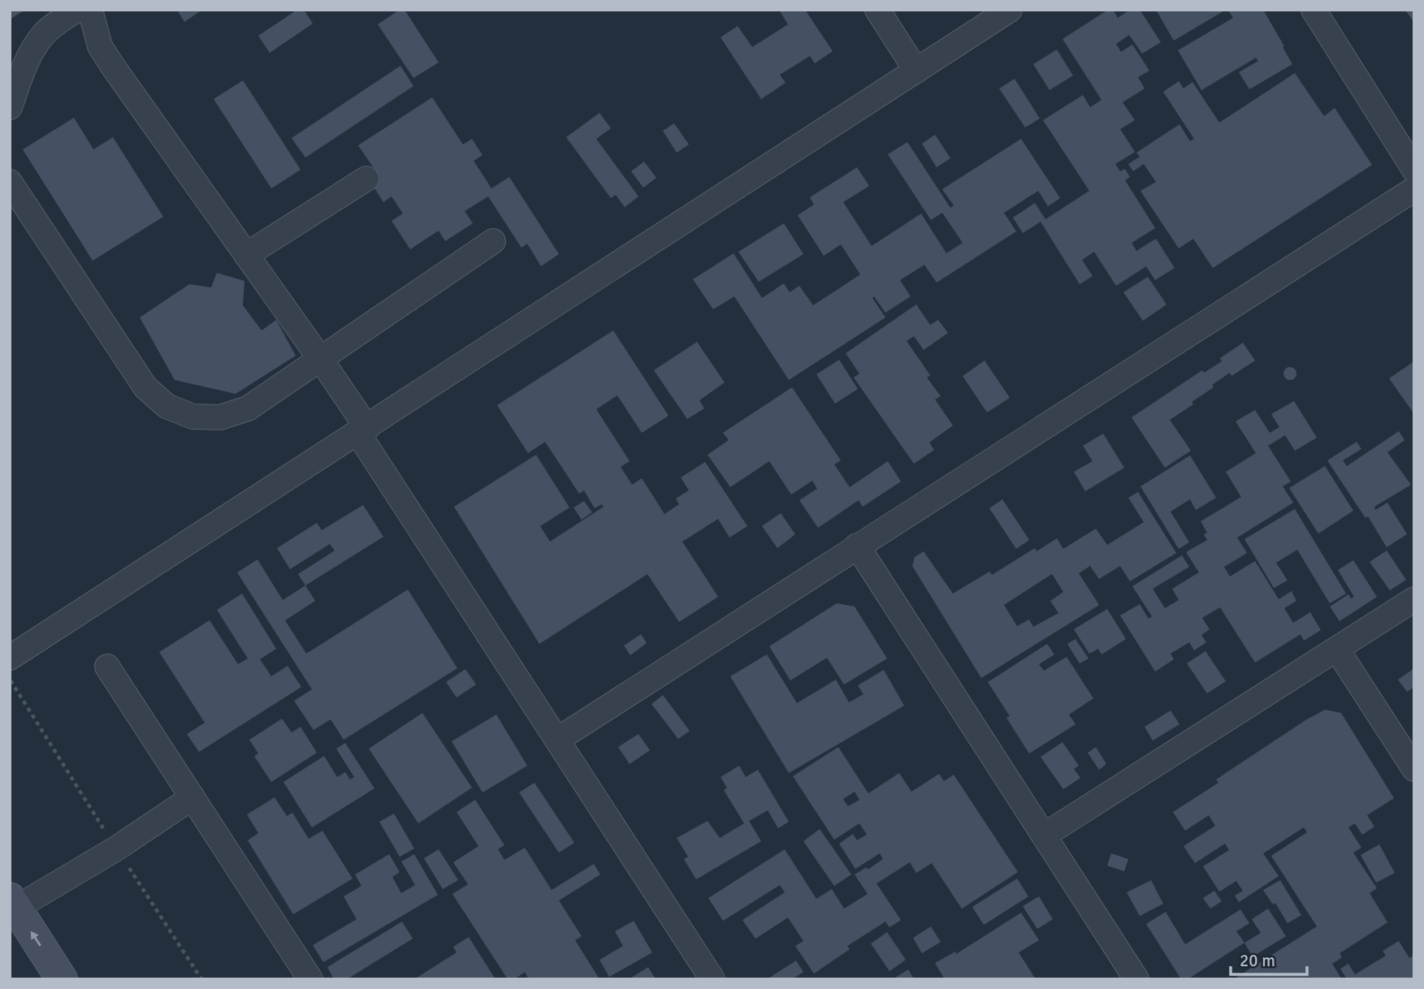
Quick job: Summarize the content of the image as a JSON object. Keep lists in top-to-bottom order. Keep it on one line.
{"scale_bar":"20 m"}
